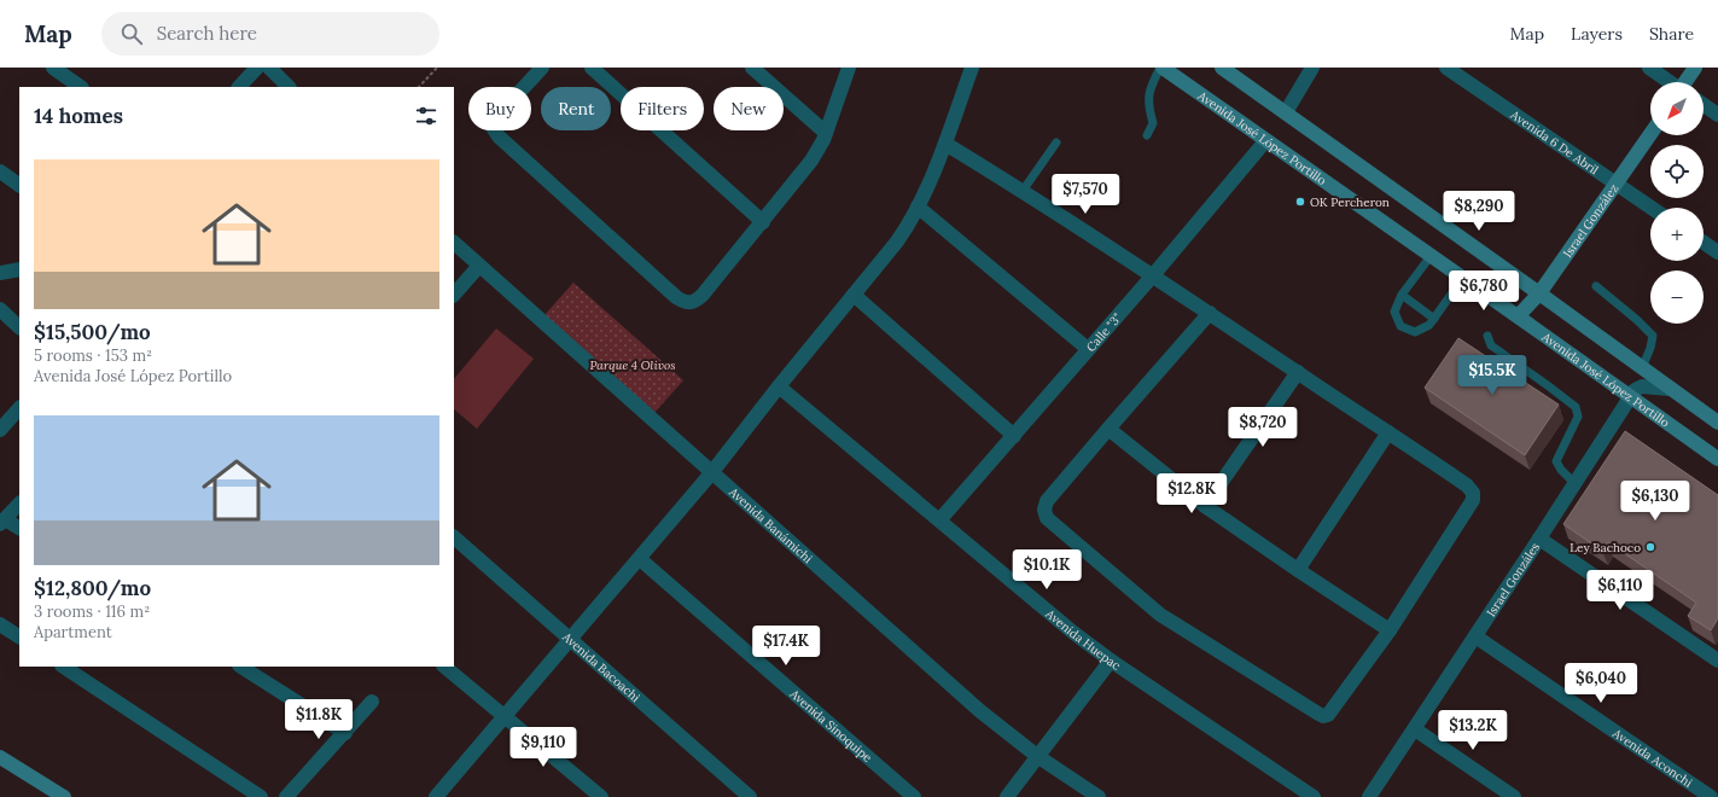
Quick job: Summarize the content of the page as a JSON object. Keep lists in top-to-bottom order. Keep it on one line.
{"streets":{"main road":["Avenida José López Portillo","Israel González"],"street":["Avenida 6 De Abril","Calle \"3\"","Avenida Banámichi","Israel Gonzáles","Avenida Huepac","Avenida Bacoachi","Avenida Sinoquipe","Avenida Aconchi"]},"crossings":[["Avenida José López Portillo","Israel González"],["Avenida José López Portillo","Calle \"3\""],["Avenida José López Portillo","Israel Gonzáles"],["Avenida 6 De Abril","Israel González"],["Calle \"3\"","Avenida Huepac"],["Israel Gonzáles","Avenida Aconchi"]],"parks":["Parque 4 Olivos"],"places":["OK Percheron","Ley Bachoco"],"north":"bottom left","page":{"header":"Map","search":"Search here","nav":["Map","Layers","Share"],"map_buttons":["+","−"],"chip":["Buy","Rent","Filters","New"],"heading":"14 homes","list":[{"name":"$15,500/mo","note":"5 rooms · 153 m² · Avenida José López Portillo"},{"name":"$12,800/mo","note":"3 rooms · 116 m² · Apartment"}],"price":["$7,570","$8,290","$6,780","$15.5K","$8,720","$12.8K","$6,130","$10.1K","$6,110","$17.4K","$6,040","$11.8K","$13.2K","$9,110"]}}
